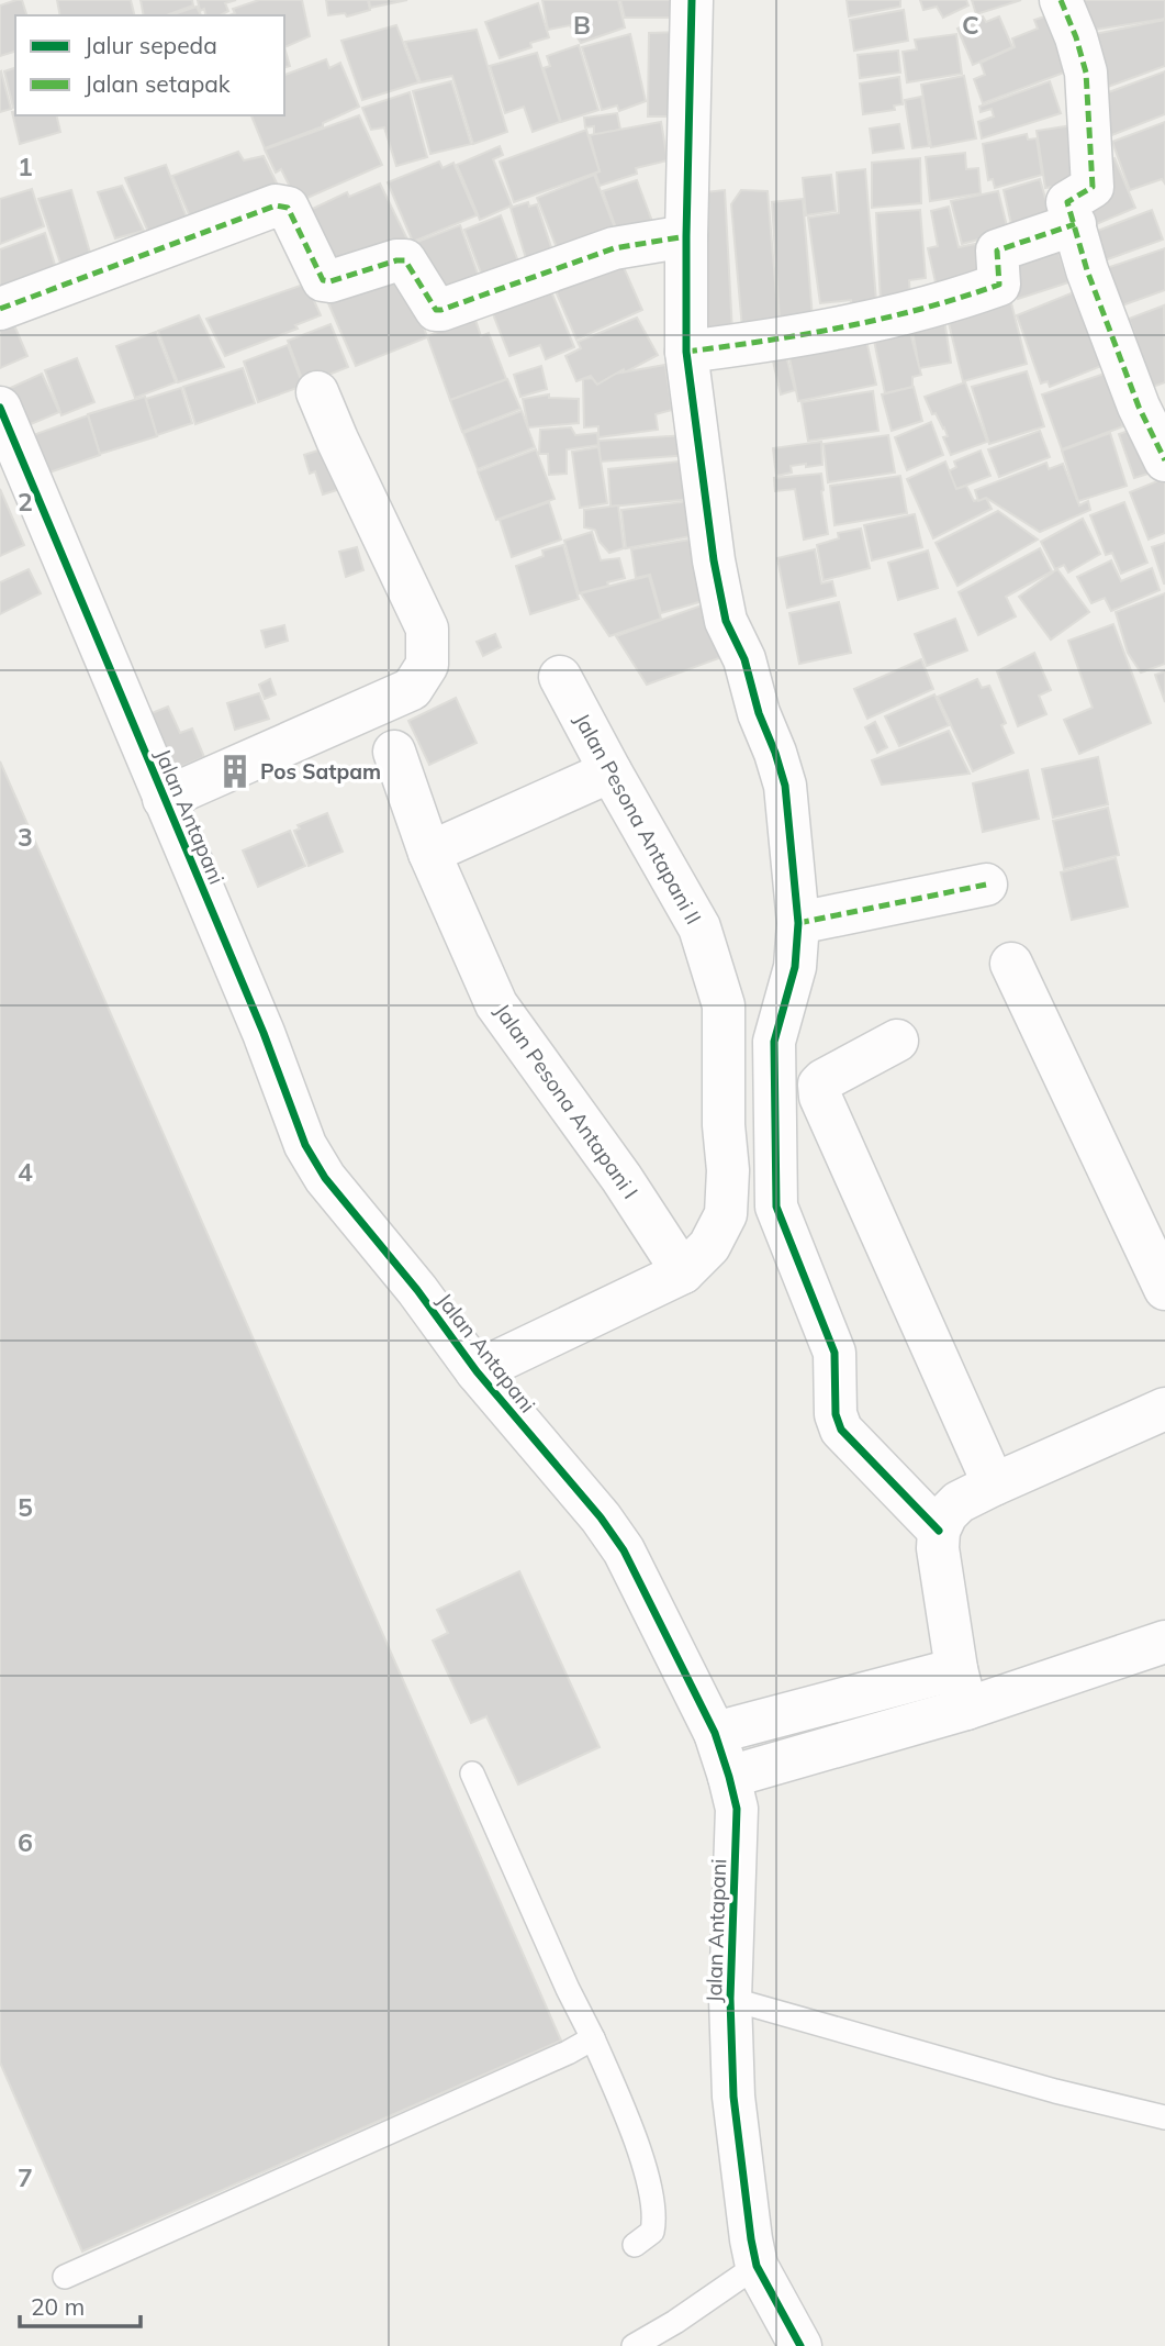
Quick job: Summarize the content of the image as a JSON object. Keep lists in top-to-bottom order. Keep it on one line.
{"streets":{"street":["Jalan Antapani","Jalan Pesona Antapani II","Jalan Pesona Antapani I"]},"crossings":[["Jalan Antapani","Jalan Pesona Antapani II"],["Jalan Pesona Antapani II","Jalan Pesona Antapani I"]],"places":{"building":["Pos Satpam"]},"legend":["Jalur sepeda","Jalan setapak"],"scale_bar":"20 m","grid":{"columns":["B","C"],"rows":["1","2","3","4","5","6","7"]}}
